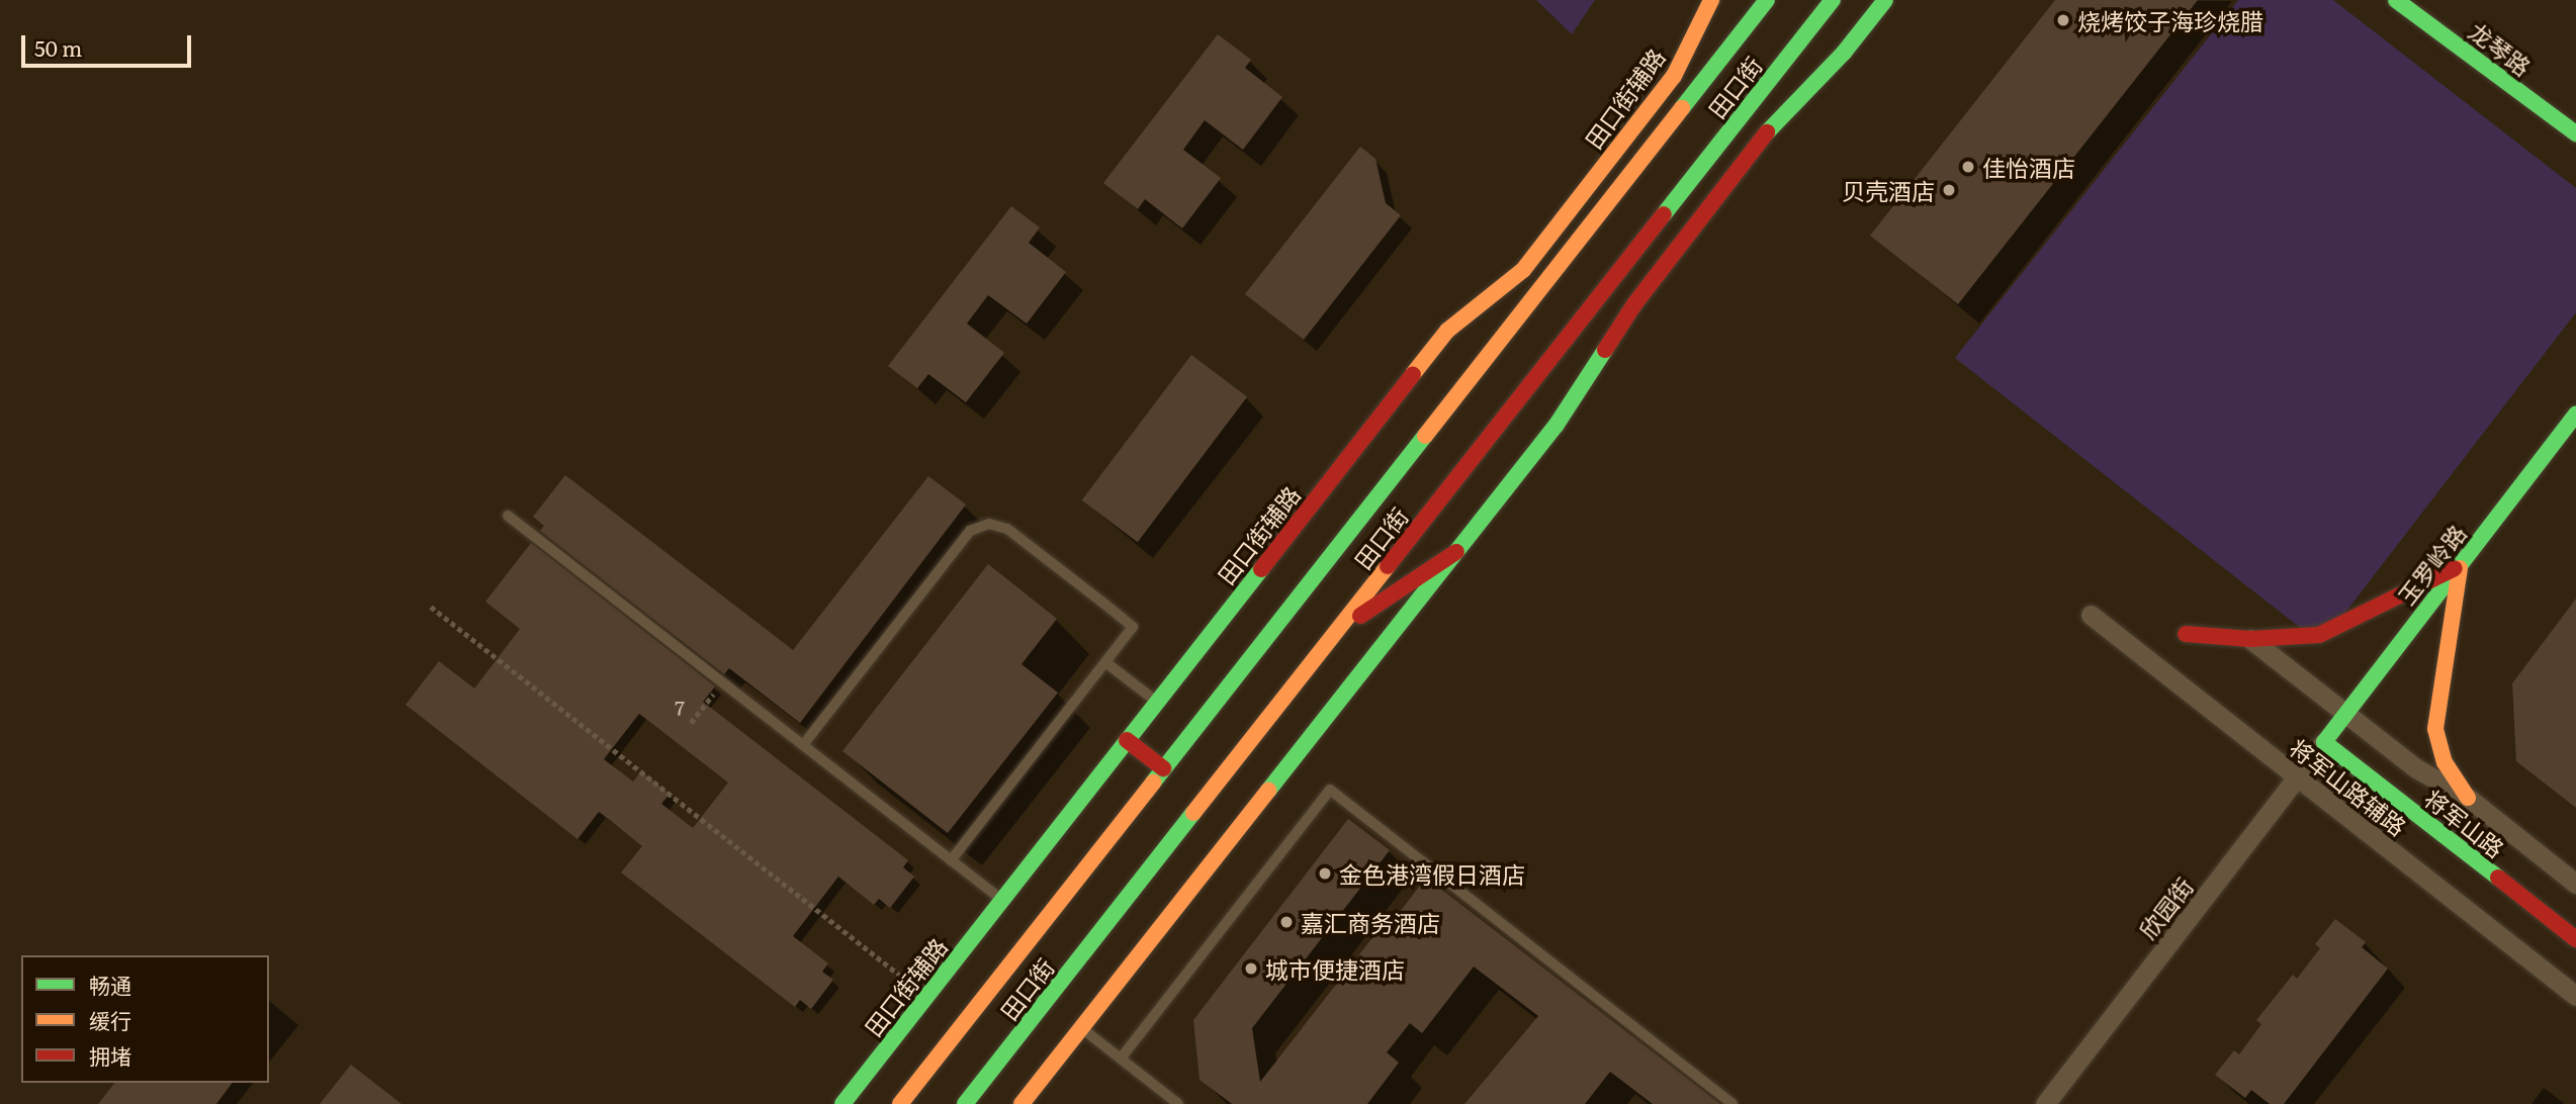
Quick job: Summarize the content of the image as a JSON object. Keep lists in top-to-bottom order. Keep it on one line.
{"streets":{"street":["龙琴路","田口街","田口街辅路","玉罗岭路","将军山路辅路","将军山路","欣园街"]},"crossings":[["玉罗岭路","将军山路"],["玉罗岭路","欣园街"],["将军山路辅路","欣园街"],["将军山路","欣园街"]],"places":["烧烤饺子海珍烧腊","佳怡酒店","贝壳酒店","金色港湾假日酒店","嘉汇商务酒店","城市便捷酒店"],"house_numbers":["7"],"legend":["畅通","缓行","拥堵"],"scale_bar":"50 m"}
